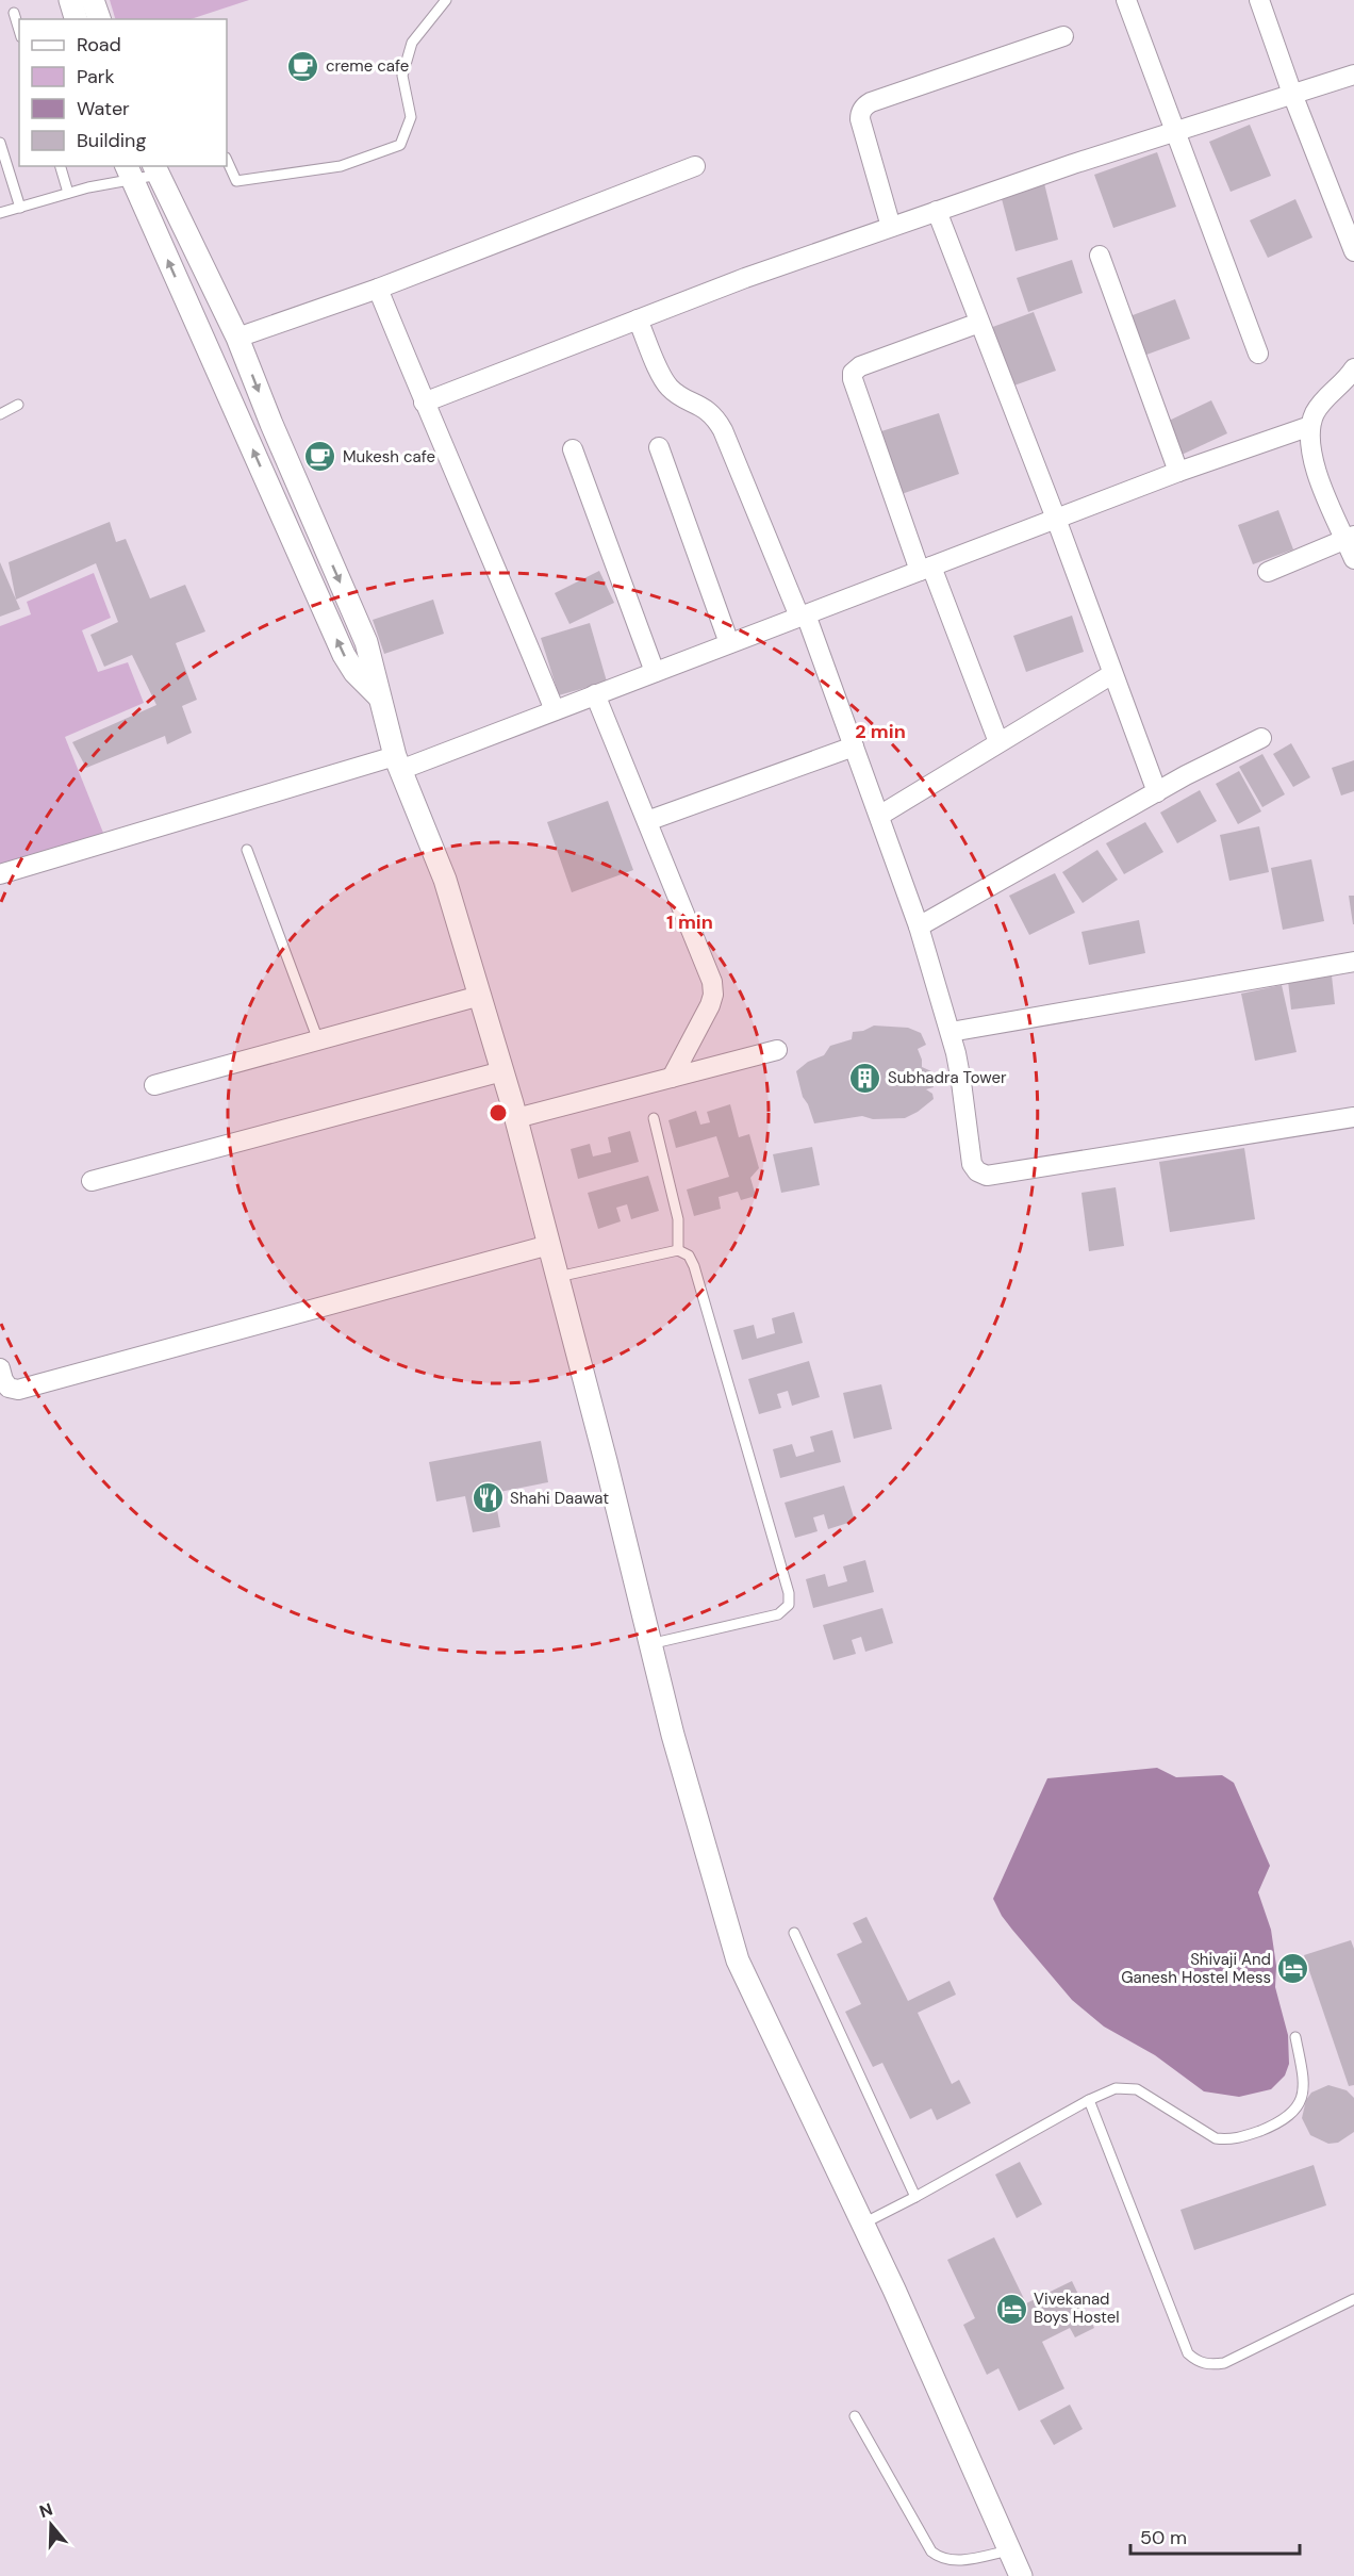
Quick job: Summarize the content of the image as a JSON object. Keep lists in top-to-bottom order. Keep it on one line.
{"places":{"cafe":["creme cafe","Mukesh cafe"],"building":["Subhadra Tower"],"restaurant":["Shahi Daawat"],"hotel":["Shivaji And Ganesh Hostel Mess","Vivekanad Boys Hostel"]},"legend":["Road","Park","Water","Building"],"scale_bar":"50 m","north":"top","rings":["2 min","1 min"]}
